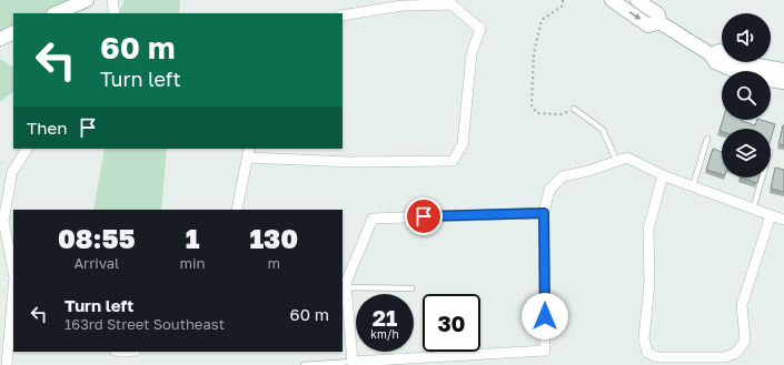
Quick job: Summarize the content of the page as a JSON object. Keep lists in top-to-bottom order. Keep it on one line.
{"page":{"turn":["60 m","Turn left"],"then":"Then","eta":["08:55","Arrival","1","min","130","m"],"list":[{"name":"Turn left","note":"163rd Street Southeast","value":"60 m"}],"speed":"21 km/h","limit":"30"}}
